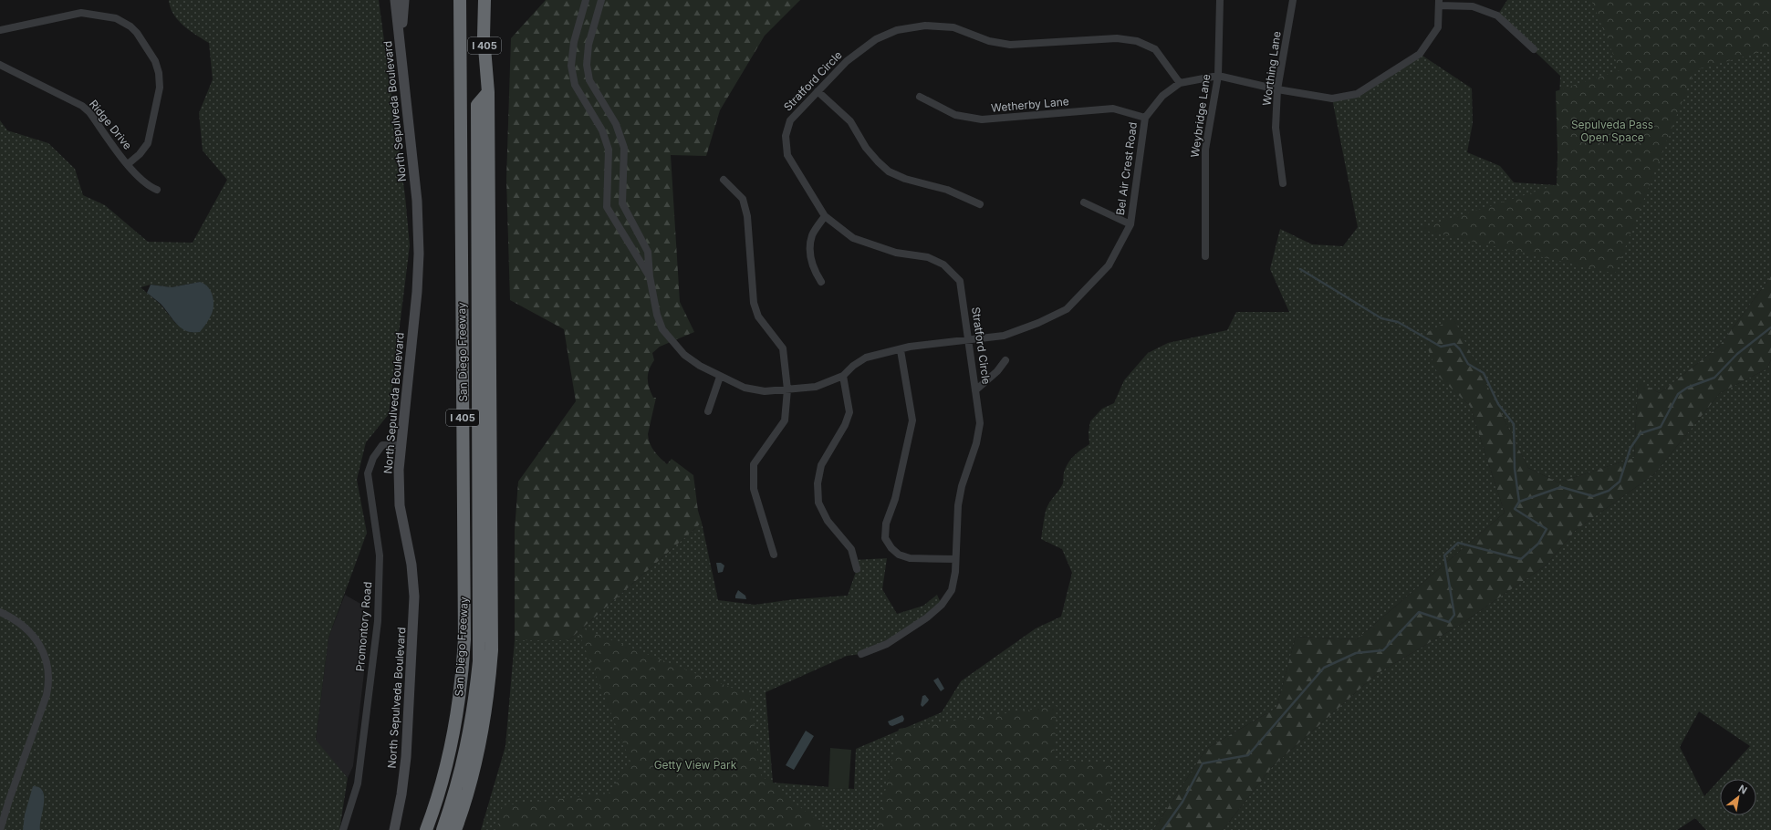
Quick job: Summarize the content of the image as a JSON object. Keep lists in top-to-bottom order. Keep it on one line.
{"streets":{"highway":["I 405","San Diego Freeway"],"main road":["North Sepulveda Boulevard"],"street":["Worthing Lane","Stratford Circle","Wetherby Lane","Weybridge Lane","Ridge Drive","Bel Air Crest Road","Promontory Road"]},"crossings":[["Worthing Lane","Bel Air Crest Road"],["Stratford Circle","Bel Air Crest Road"],["Wetherby Lane","Bel Air Crest Road"],["North Sepulveda Boulevard","Promontory Road"],["Weybridge Lane","Bel Air Crest Road"]],"parks":["Sepulveda Pass Open Space","Getty View Park"],"north":"top right"}
